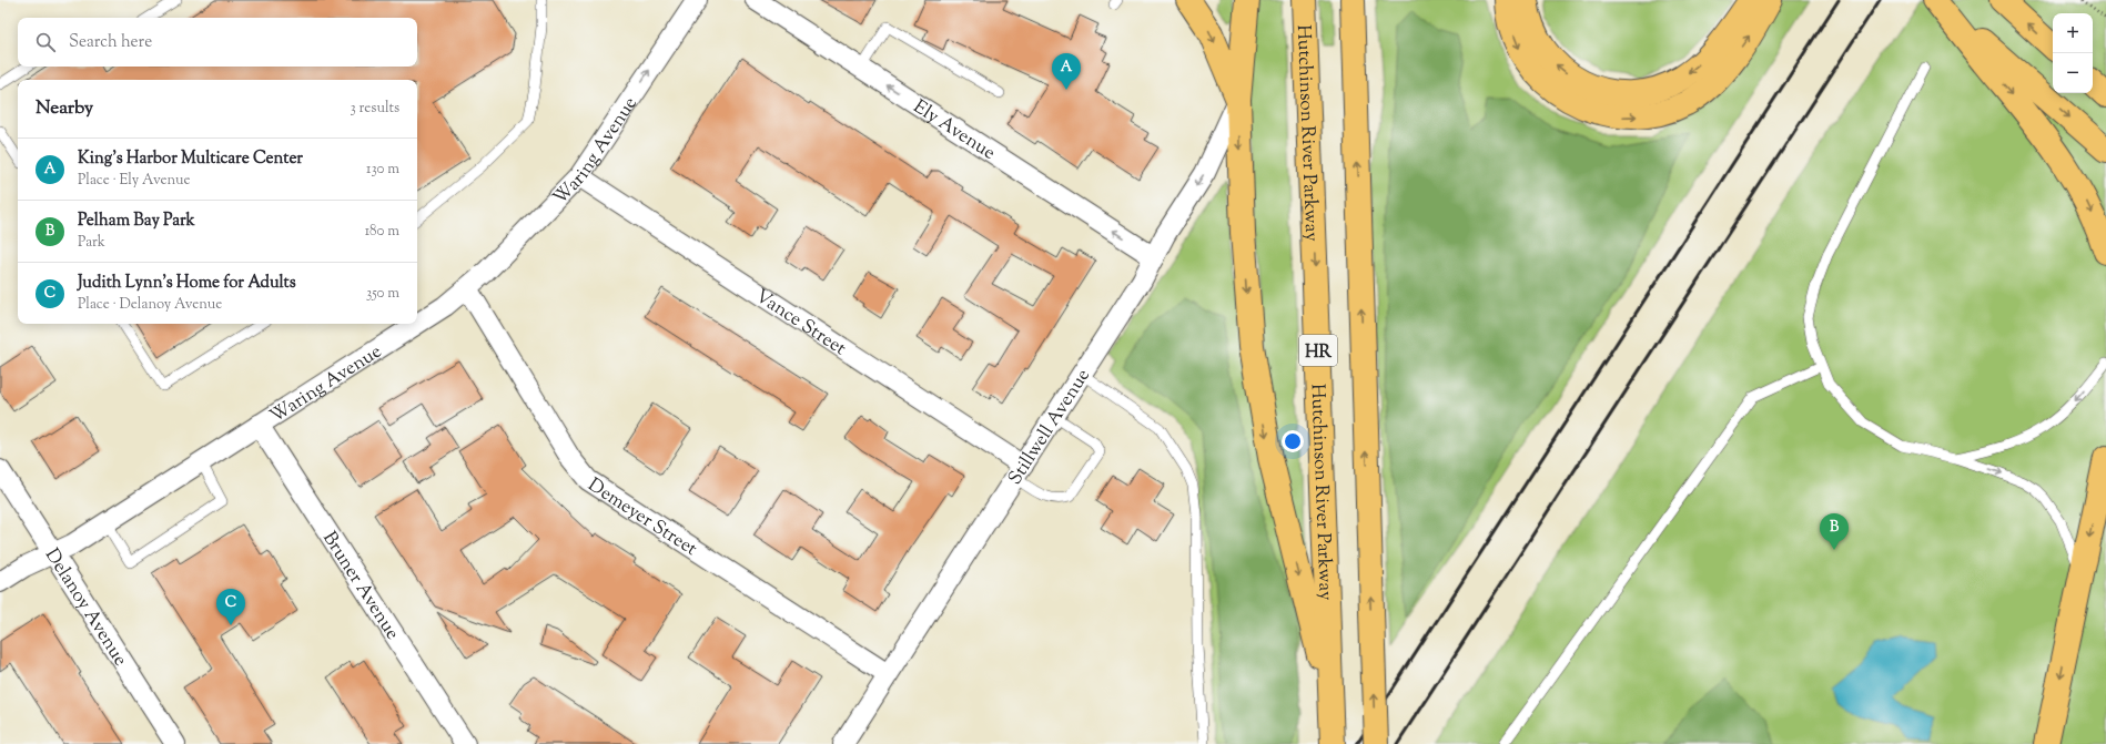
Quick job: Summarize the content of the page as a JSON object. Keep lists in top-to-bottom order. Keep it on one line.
{"streets":{"main road":["Hutchinson River Parkway","HR"],"street":["Ely Avenue","Waring Avenue","Vance Street","Stillwell Avenue","Demeyer Street","Bruner Avenue","Delanoy Avenue"]},"crossings":[["Ely Avenue","Stillwell Avenue"],["Waring Avenue","Vance Street"],["Waring Avenue","Demeyer Street"],["Waring Avenue","Bruner Avenue"],["Waring Avenue","Delanoy Avenue"],["Vance Street","Stillwell Avenue"],["Stillwell Avenue","Demeyer Street"]],"one_way":["Ely Avenue"],"page":{"map_buttons":["+","−"],"search":"Search here","pins":["A","B","C"],"heading":["Nearby","3 results"],"list":[{"mark":"A","name":"King’s Harbor Multicare Center","note":"Place · Ely Avenue","value":"130 m"},{"mark":"B","name":"Pelham Bay Park","note":"Park","value":"180 m"},{"mark":"C","name":"Judith Lynn's Home for Adults","note":"Place · Delanoy Avenue","value":"350 m"}]}}
